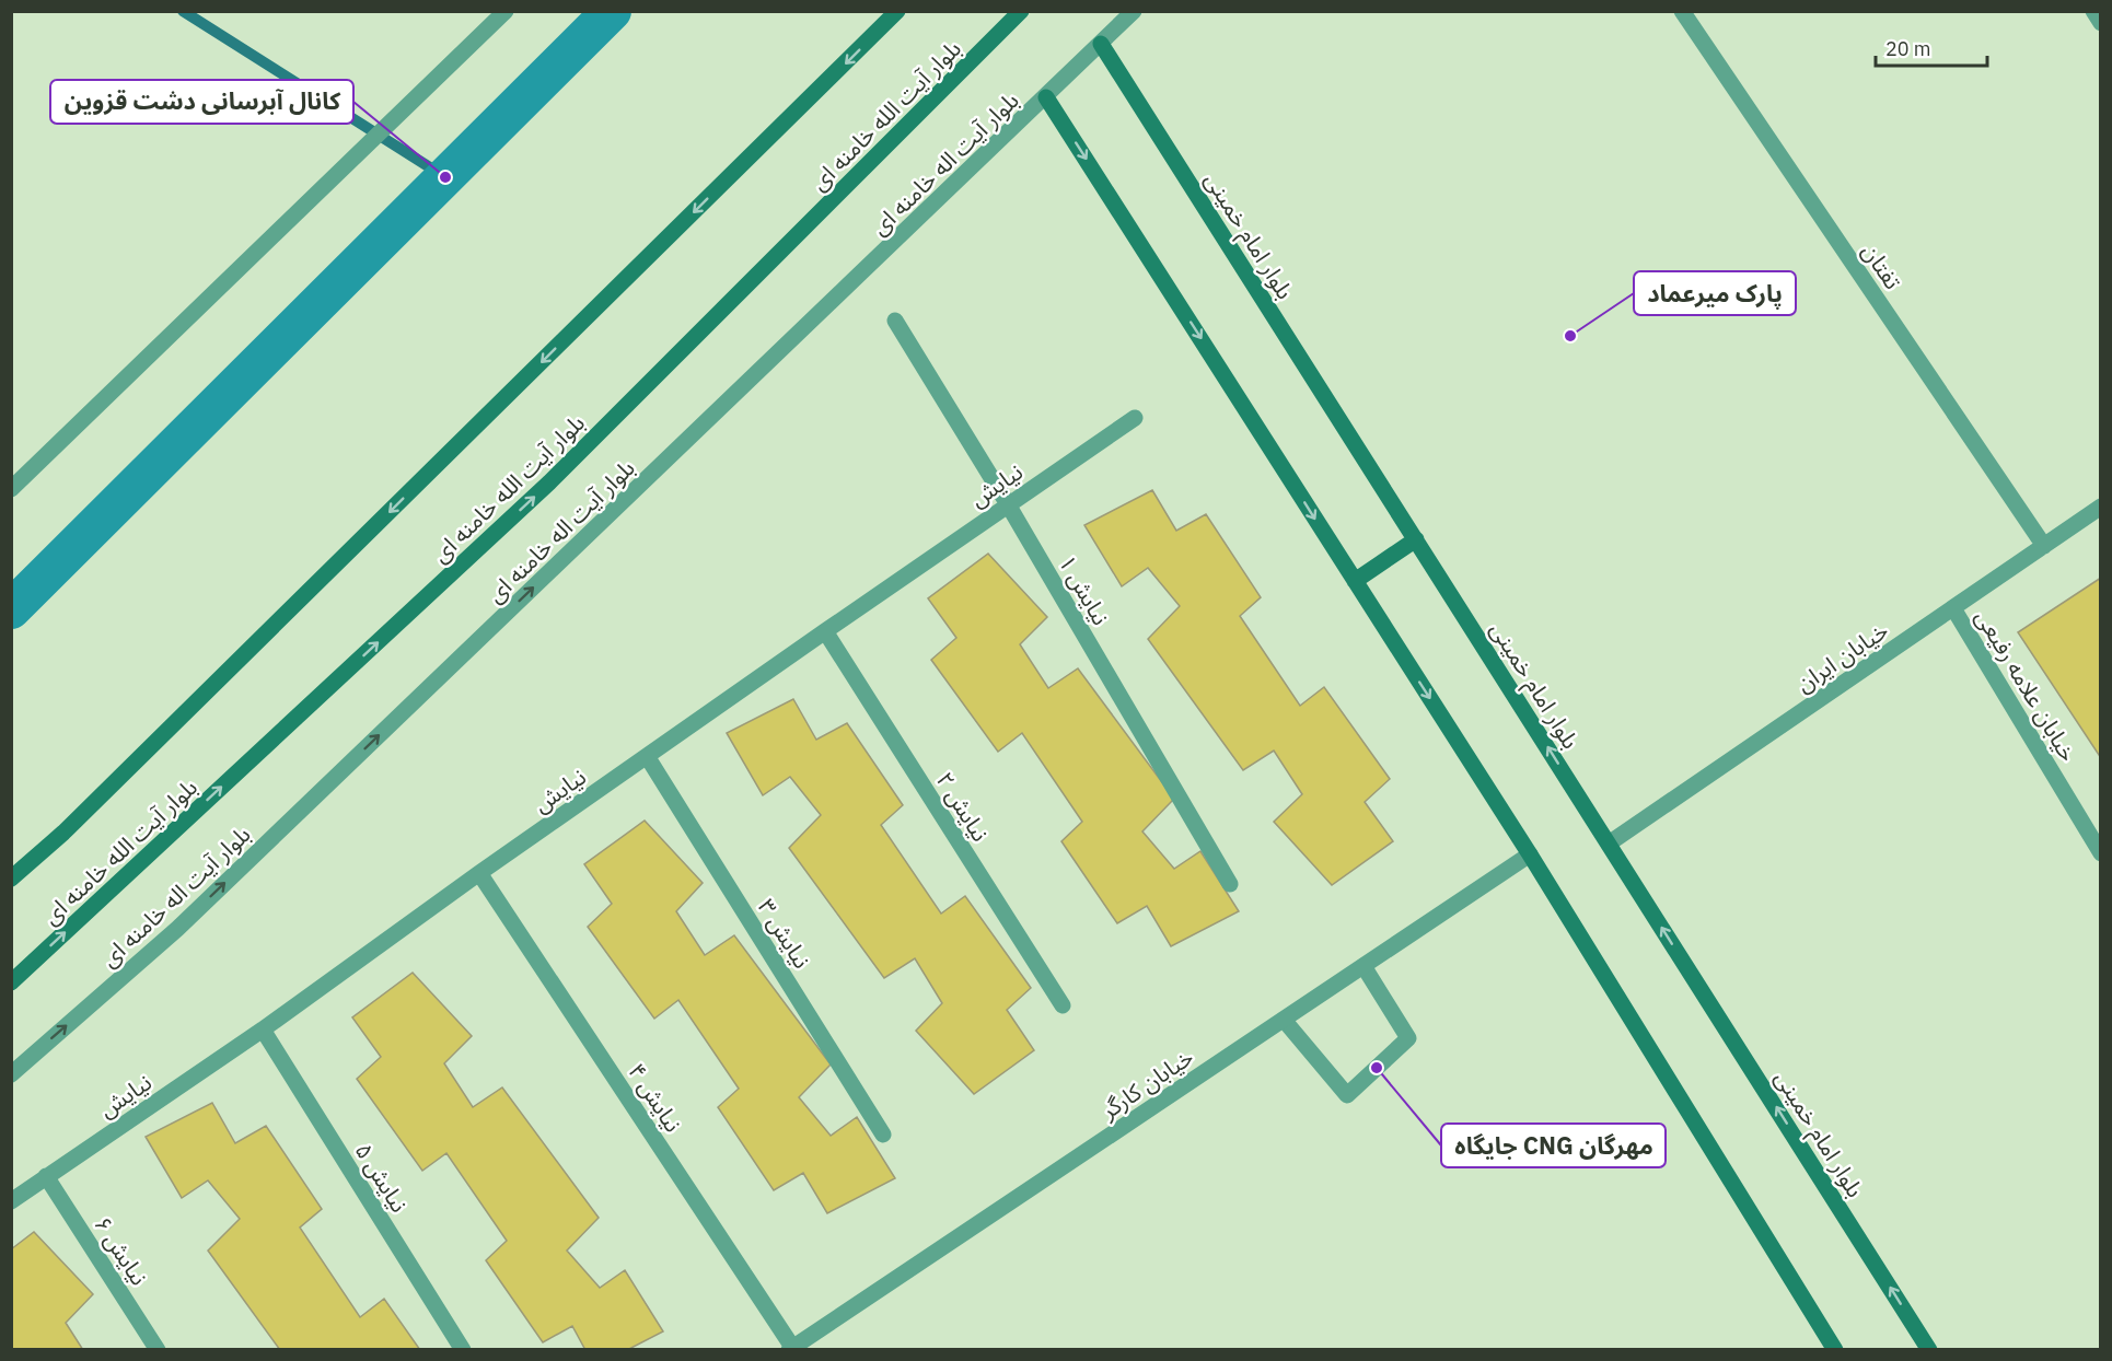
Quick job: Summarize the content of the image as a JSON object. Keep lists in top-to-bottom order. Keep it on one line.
{"streets":{"street":["بلوار آیت الله خامنه ای","بلوار آیت اله خامنه ای","بلوار امام خمینی","تفتان","نیایش","نیایش ۱","خیابان ایران","خیابان علامه رفیعی","نیایش ۲","نیایش ۳","خیابان کارگر","نیایش ۴","نیایش ۵","نیایش ۶"]},"crossings":[["بلوار آیت اله خامنه ای","بلوار امام خمینی"],["بلوار امام خمینی","خیابان ایران"],["تفتان","خیابان ایران"],["نیایش","نیایش ۱"],["نیایش","نیایش ۲"],["نیایش","نیایش ۳"],["نیایش","نیایش ۴"],["نیایش","نیایش ۵"],["نیایش","نیایش ۶"],["خیابان ایران","خیابان علامه رفیعی"],["خیابان کارگر","نیایش ۴"]],"one_way":["بلوار آیت اله خامنه ای"],"places":["کانال آبرسانی دشت قزوین","پارک میرعماد","جایگاه CNG مهرگان"],"scale_bar":"20 m"}
